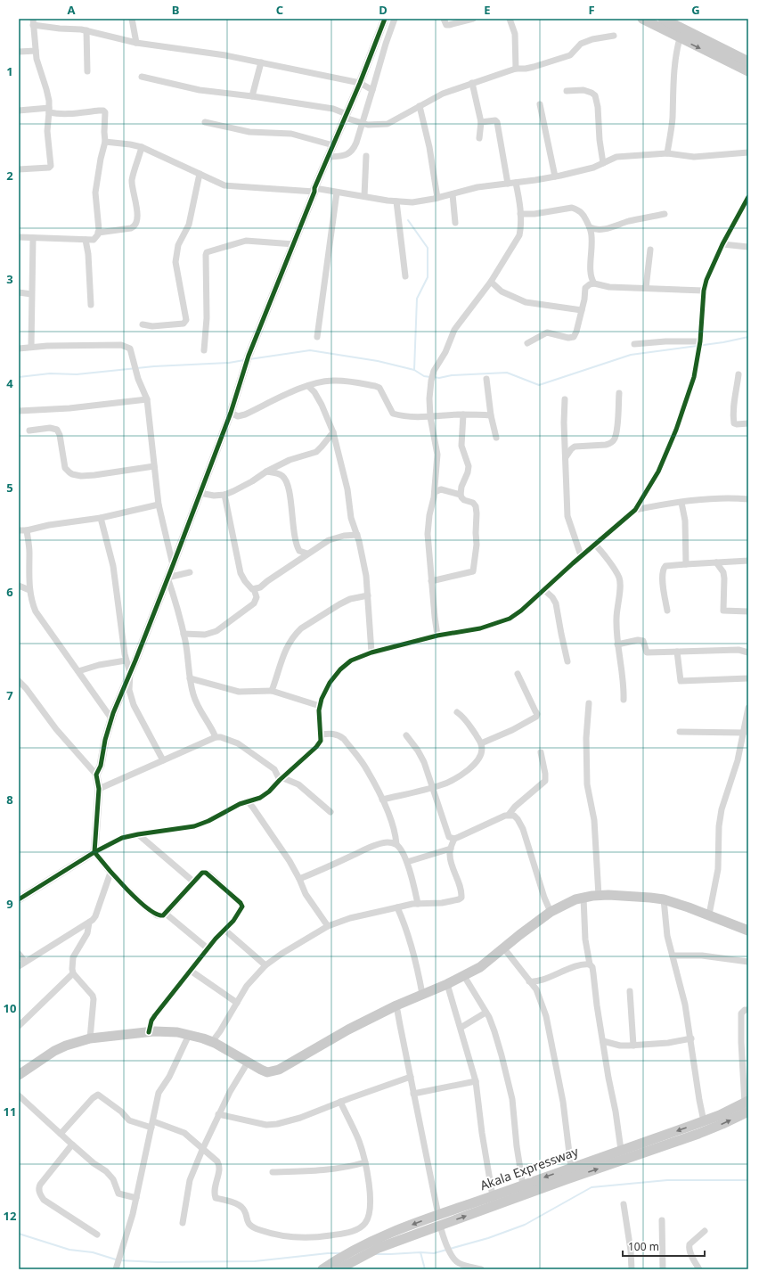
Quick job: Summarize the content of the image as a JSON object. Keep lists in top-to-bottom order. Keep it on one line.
{"streets":{"main road":["Akala Expressway"]},"scale_bar":"100 m","grid":{"columns":["A","B","C","D","E","F","G"],"rows":["1","2","3","4","5","6","7","8","9","10","11","12"]}}
